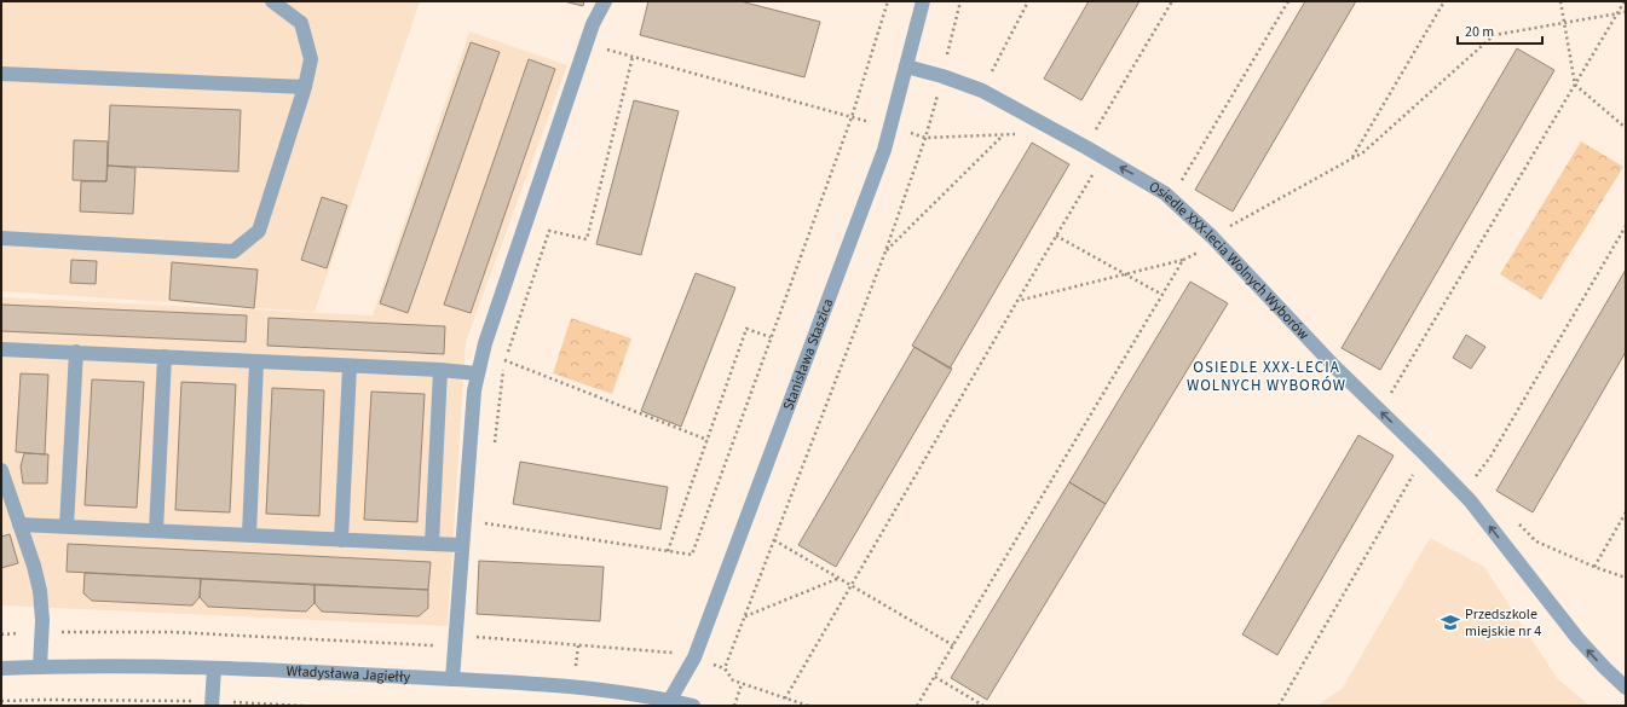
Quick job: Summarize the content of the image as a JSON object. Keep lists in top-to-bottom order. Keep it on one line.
{"streets":{"street":["Osiedle XXX-lecia Wolnych Wyborów","Stanisława Staszica","Władysława Jagiełły"]},"crossings":[["Osiedle XXX-lecia Wolnych Wyborów","Stanisława Staszica"],["Stanisława Staszica","Władysława Jagiełły"]],"one_way":["Osiedle XXX-lecia Wolnych Wyborów"],"districts":["OSIEDLE XXX-LECIA WOLNYCH WYBORÓW"],"places":{"school or university":["Przedszkole miejskie nr 4"]},"scale_bar":"20 m"}
